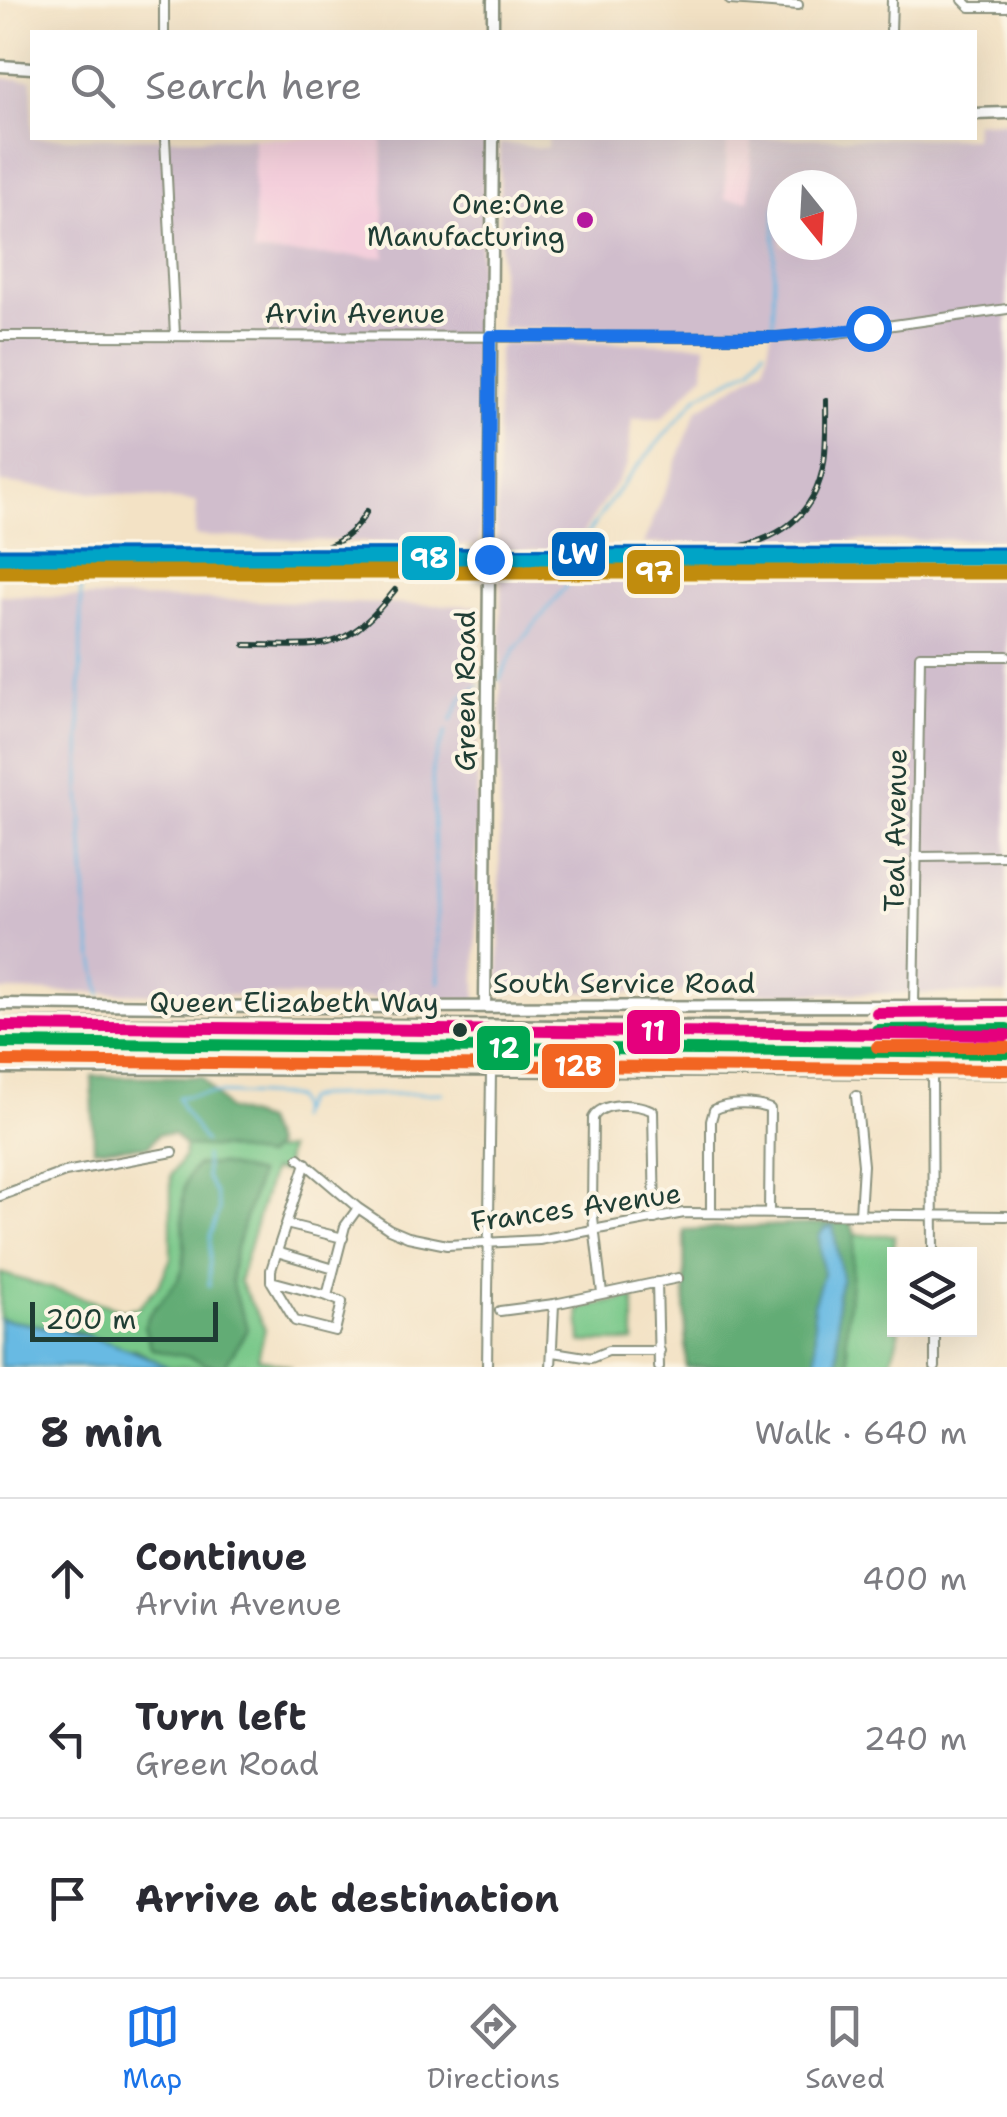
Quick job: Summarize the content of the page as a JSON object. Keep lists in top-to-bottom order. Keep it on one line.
{"streets":{"highway":["Queen Elizabeth Way"],"street":["Arvin Avenue","Green Road","Teal Avenue","South Service Road","Frances Avenue"]},"crossings":[["Arvin Avenue","Green Road"],["Green Road","South Service Road"],["Teal Avenue","South Service Road"]],"places":["One:One Manufacturing"],"lines":["transit line LW","transit line 98","transit line 97","transit line 11","transit line 12","transit line 12B"],"scale_bar":"200 m","north":"bottom","page":{"search":"Search here","scale":"200 m","heading":["8 min","Walk · 640 m"],"list":[["Continue","Arvin Avenue","400 m"],["Turn left","Green Road","240 m"],"Arrive at destination"],"nav":["Map","Directions","Saved"]}}
